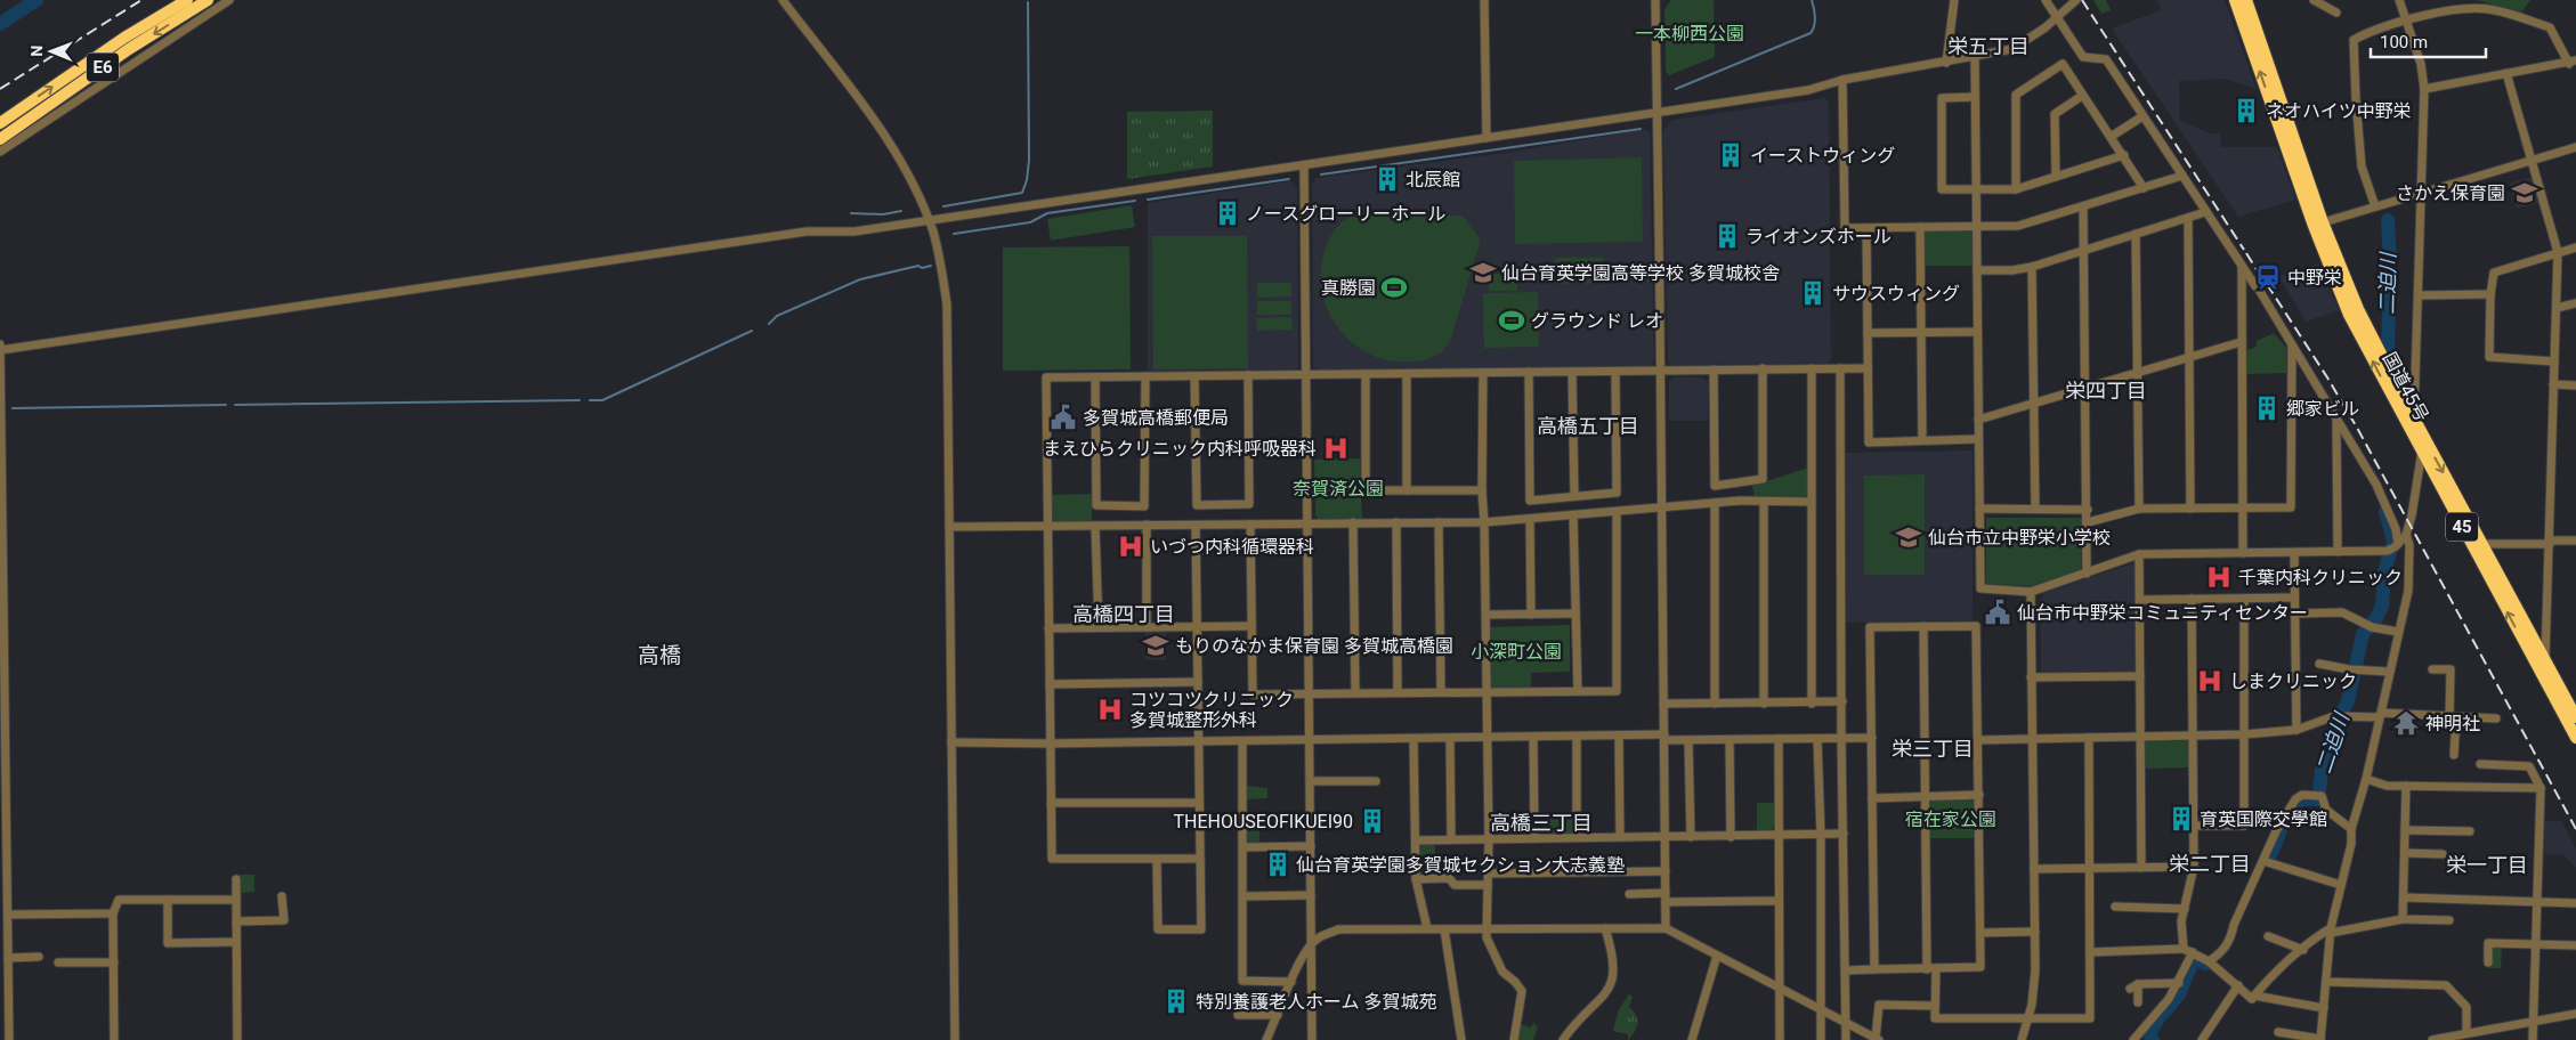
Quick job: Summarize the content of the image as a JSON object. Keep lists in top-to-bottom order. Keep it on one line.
{"streets":{"highway":["E6","国道45号","45"]},"districts":["栄五丁目","栄四丁目","高橋五丁目","高橋四丁目","高橋","栄三丁目","高橋三丁目","栄二丁目","栄一丁目"],"water":["二迫川"],"parks":["一本柳西公園","奈賀済公園","小深町公園","宿在家公園"],"places":{"building":["ネオハイツ中野栄","イーストウィング","北辰館","ノースグローリーホール","ライオンズホール","サウスウィング","郷家ビル","育英国際交學館","THEHOUSEOFIKUEI90","仙台育英学園多賀城セクション大志義塾","特別養護老人ホーム 多賀城苑"],"school or university":["さかえ保育園","仙台育英学園高等学校 多賀城校舎","仙台市立中野栄小学校","もりのなかま保育園 多賀城高橋園"],"station":["中野栄"],"sports":["真勝園","グラウンド レオ"],"public building":["多賀城高橋郵便局","仙台市中野栄コミュニティセンター"],"hospital":["まえひらクリニック内科呼吸器科","いづつ内科循環器科","千葉内科クリニック","しまクリニック","コツコツクリニック 多賀城整形外科"],"temple":["神明社"]},"scale_bar":"100 m","north":"left"}
